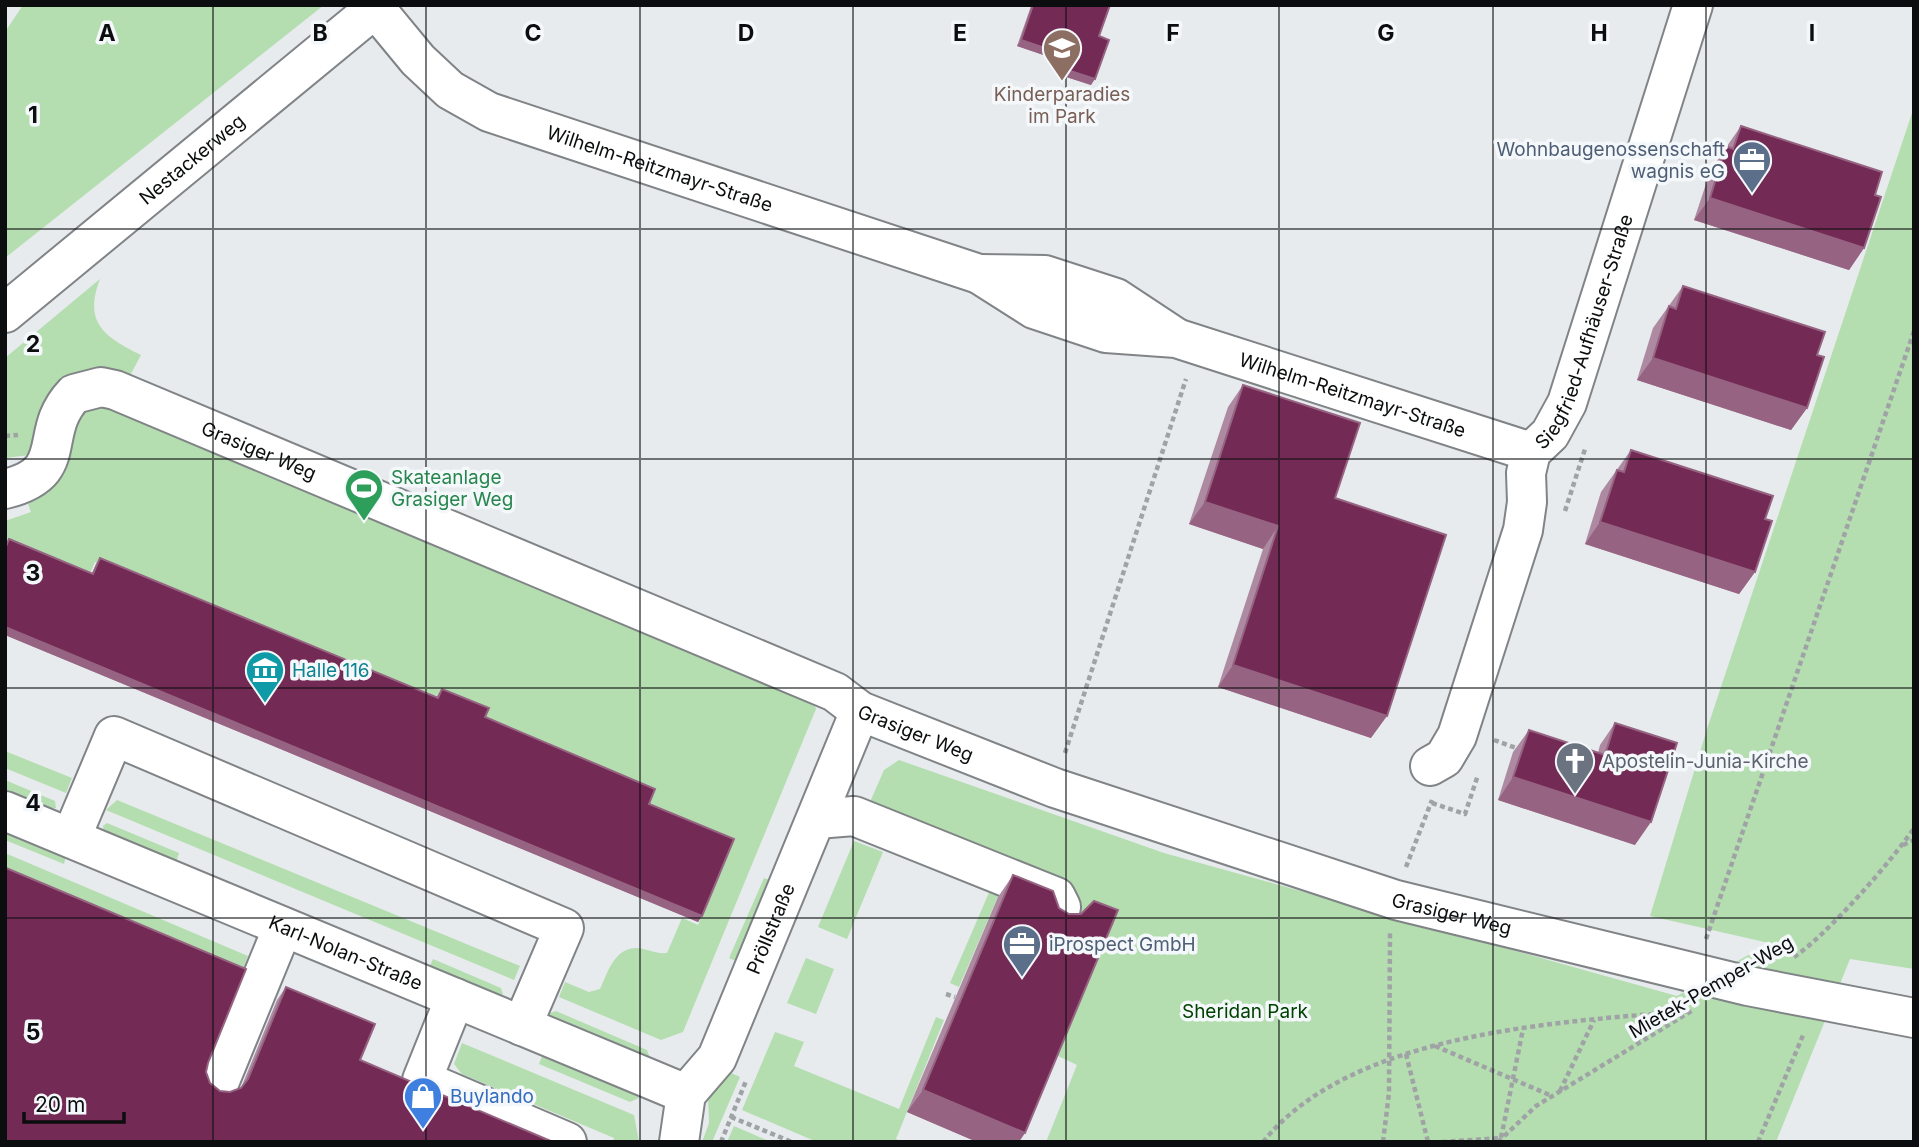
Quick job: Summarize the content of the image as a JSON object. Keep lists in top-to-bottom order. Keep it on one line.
{"streets":{"street":["Nestackerweg","Wilhelm-Reitzmayr-Straße","Siegfried-Aufhäuser-Straße","Grasiger Weg","Pröllstraße","Karl-Nolan-Straße"],"path":["Mietek-Pemper-Weg"]},"crossings":[["Nestackerweg","Wilhelm-Reitzmayr-Straße"],["Wilhelm-Reitzmayr-Straße","Siegfried-Aufhäuser-Straße"],["Grasiger Weg","Pröllstraße"],["Grasiger Weg","Mietek-Pemper-Weg"],["Pröllstraße","Karl-Nolan-Straße"]],"parks":["Sheridan Park"],"places":{"school or university":["Kinderparadies im Park"],"office":["Wohnbaugenossenschaft wagnis eG","iProspect GmbH"],"sports":["Skateanlage Grasiger Weg"],"museum":["Halle 116"],"church":["Apostelin-Junia-Kirche"],"shop":["Buylando"]},"scale_bar":"20 m","grid":{"columns":["A","B","C","D","E","F","G","H","I"],"rows":["1","2","3","4","5"]}}
